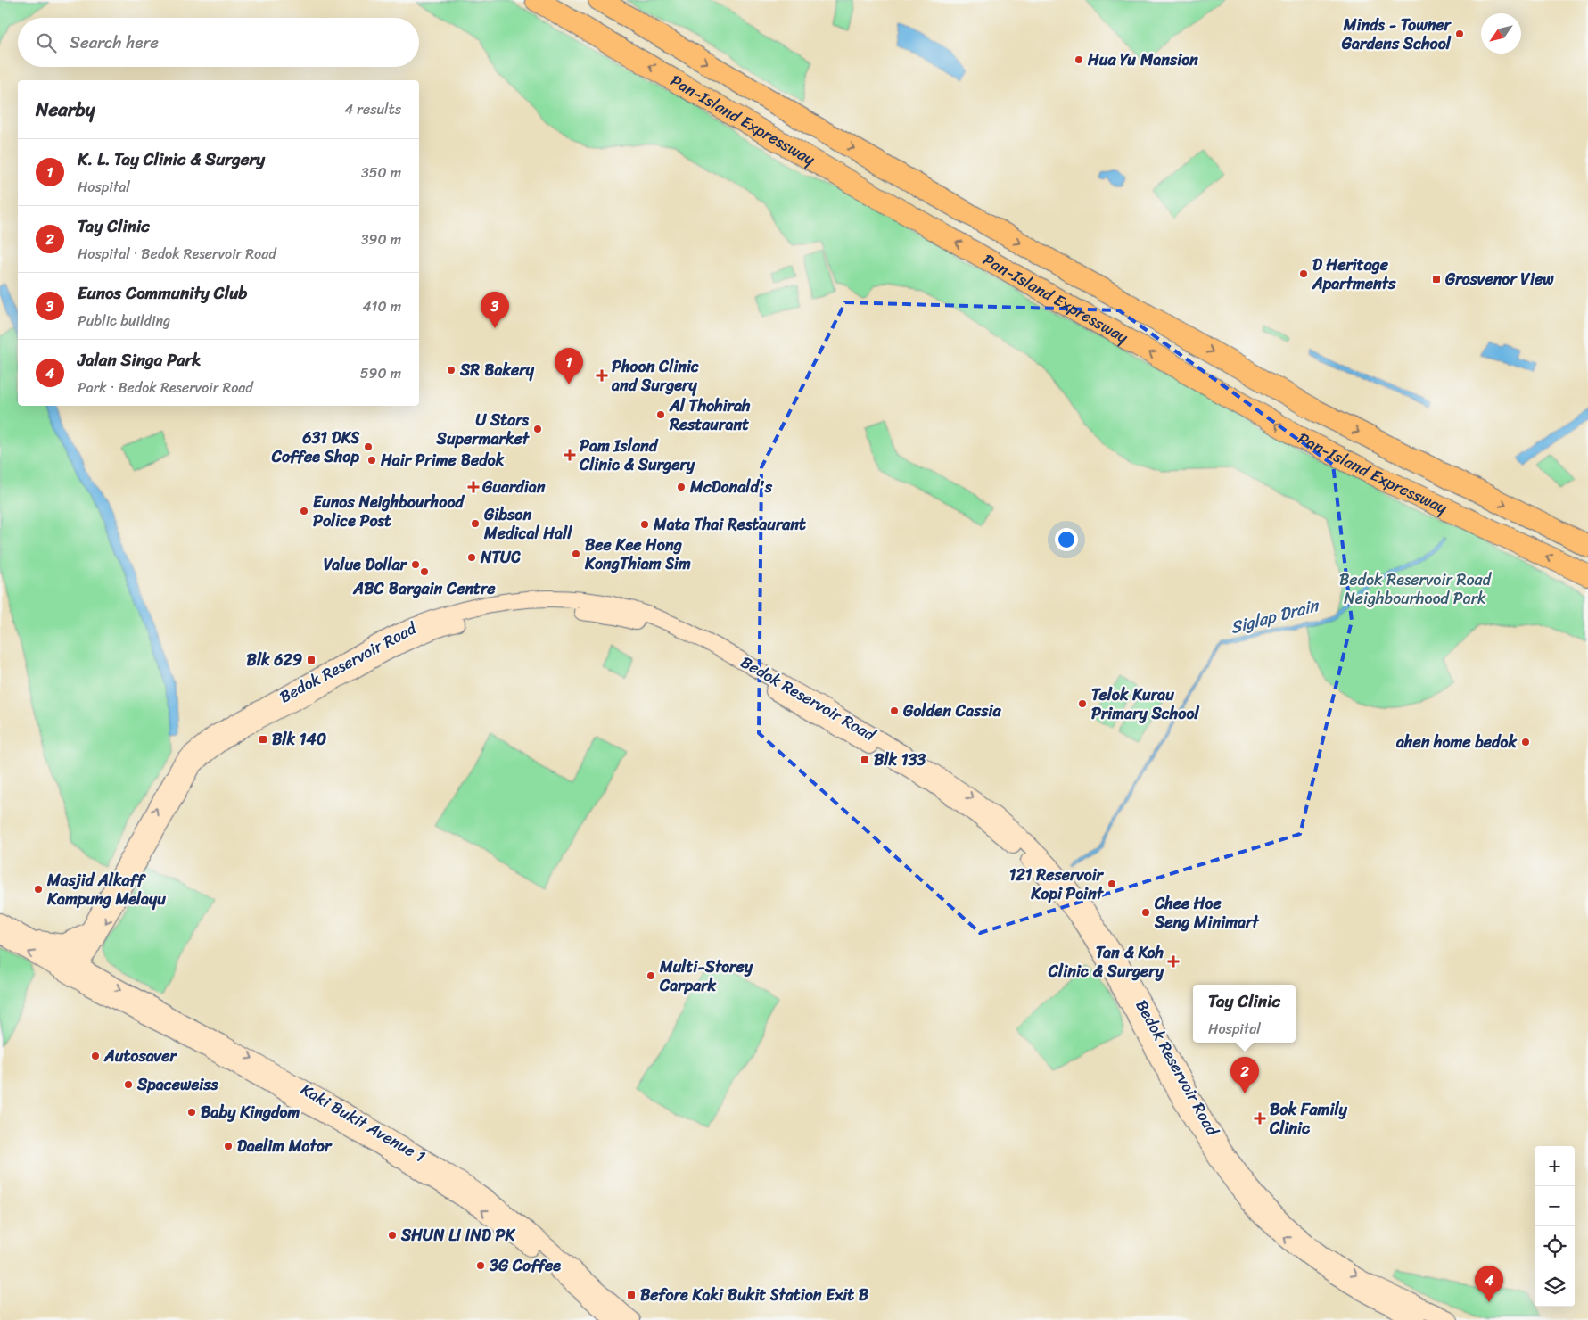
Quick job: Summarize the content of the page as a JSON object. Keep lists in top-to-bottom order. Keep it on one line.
{"streets":{"highway":["Pan-Island Expressway"],"main road":["Bedok Reservoir Road","Kaki Bukit Avenue 1"]},"crossings":[["Bedok Reservoir Road","Kaki Bukit Avenue 1"]],"water":["Siglap Drain"],"parks":["Bedok Reservoir Road Neighbourhood Park"],"places":{"other":["Minds - Towner Gardens School","Hua Yu Mansion","D Heritage Apartments","SR Bakery","Al Thohirah Restaurant","U Stars Supermarket","631 DKS Coffee Shop","Hair Prime Bedok","McDonald's","Eunos Neighbourhood Police Post","Gibson Medical Hall","Mata Thai Restaurant","Bee Kee Hong KongThiam Sim","NTUC","Value Dollar","ABC Bargain Centre","Telok Kurau Primary School","Golden Cassia","ahen home bedok","121 Reservoir Kopi Point","Masjid Alkaff Kampung Melayu","Chee Hoe Seng Minimart","Multi-Storey Carpark","Autosaver","Spaceweiss","Baby Kingdom","Daelim Motor","SHUN LI IND PK","3G Coffee"],"transit":["Grosvenor View","Blk 629","Blk 140","Blk 133","Before Kaki Bukit Station Exit B"],"health":["Phoon Clinic and Surgery","Pam Island Clinic & Surgery","Guardian","Tan & Koh Clinic & Surgery","Bok Family Clinic"]},"north":"bottom left","page":{"search":"Search here","heading":["Nearby","4 results"],"list":[{"mark":"1","name":"K. L. Tay Clinic & Surgery","note":"Hospital","value":"350 m"},{"mark":"2","name":"Tay Clinic","note":"Hospital · Bedok Reservoir Road","value":"390 m"},{"mark":"3","name":"Eunos Community Club","note":"Public building","value":"410 m"},{"mark":"4","name":"Jalan Singa Park","note":"Park · Bedok Reservoir Road","value":"590 m"}],"pins":["3","1","2","4"],"popup":["Tay Clinic","Hospital"],"map_buttons":["+","−"]}}
